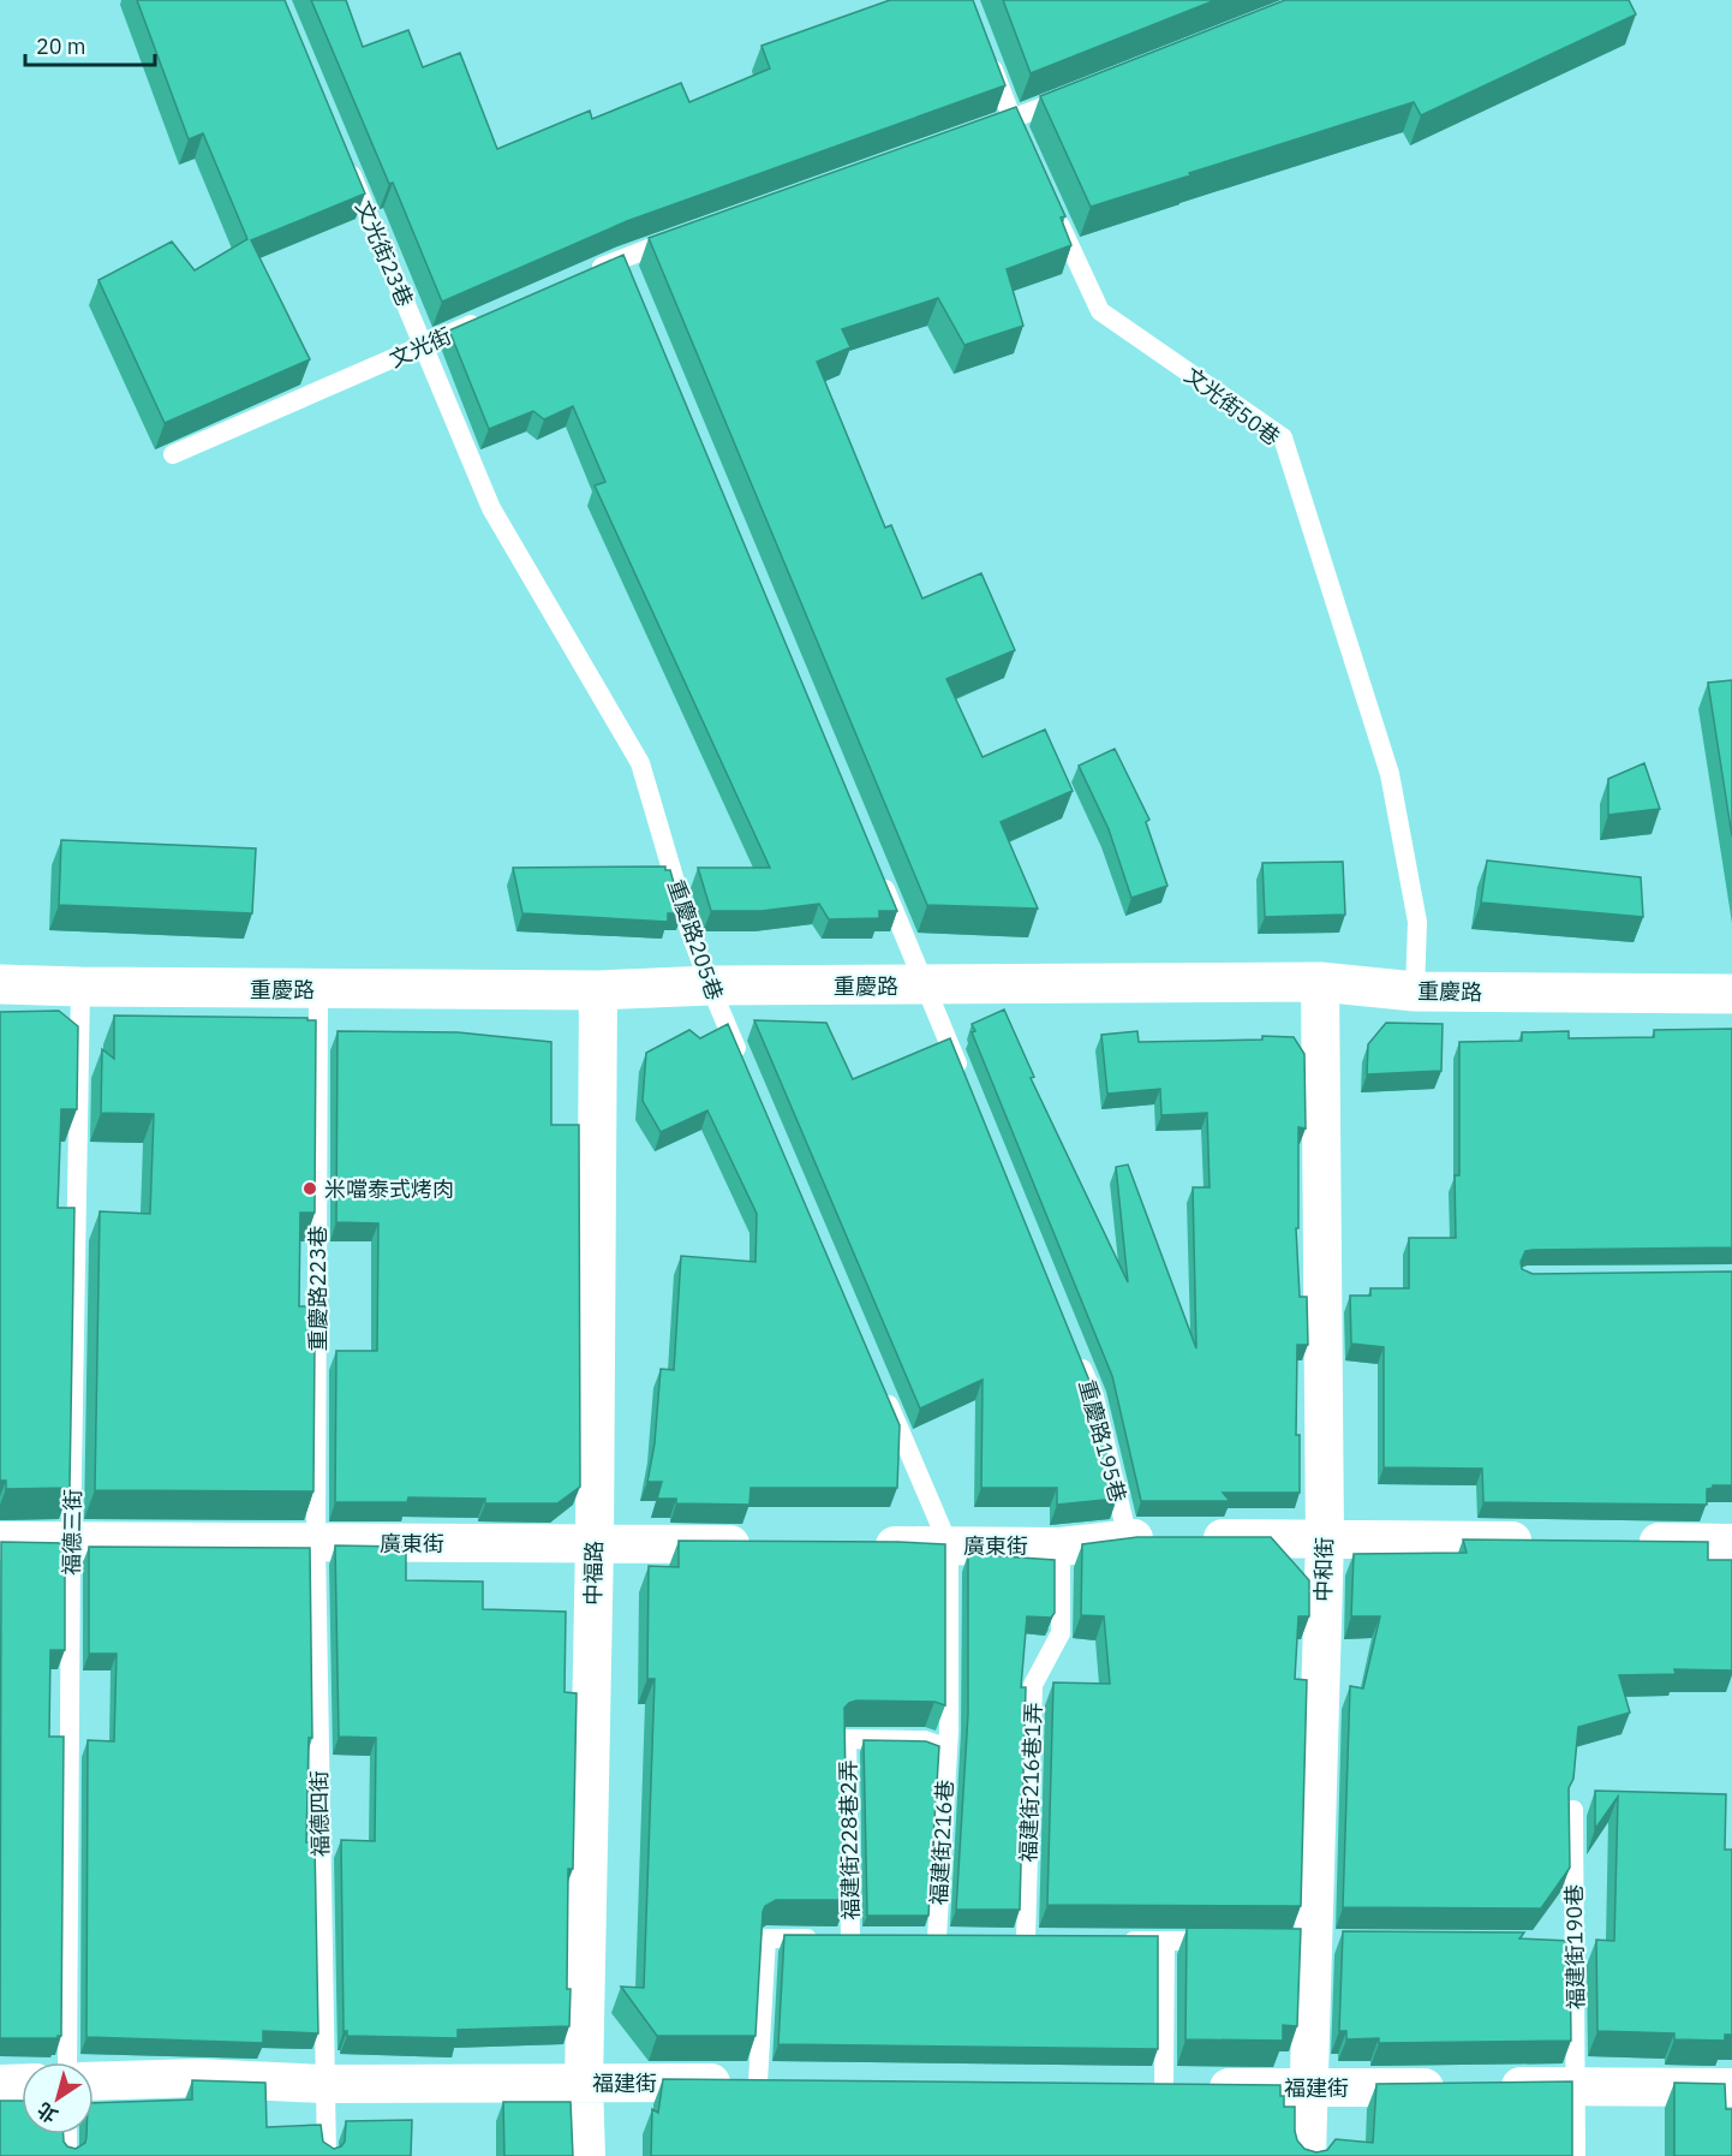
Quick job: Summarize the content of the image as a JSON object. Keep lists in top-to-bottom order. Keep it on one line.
{"streets":{"street":["重慶路","廣東街","中和街","中福路","福建街"],"lane":["文光街23巷","文光街","文光街50巷","重慶路205巷","重慶路223巷","重慶路195巷","福德三街","福建街216巷1弄","福德四街","福建街228巷2弄","福建街216巷","福建街190巷"]},"crossings":[["文光街23巷","文光街"],["文光街23巷","重慶路205巷"],["文光街","重慶路205巷"],["文光街50巷","重慶路"],["重慶路205巷","重慶路"],["重慶路","重慶路223巷"],["重慶路","福德三街"],["重慶路","中和街"],["重慶路","中福路"],["重慶路223巷","廣東街"],["重慶路223巷","福德四街"],["重慶路195巷","廣東街"],["福德三街","廣東街"],["廣東街","中和街"],["廣東街","中福路"],["廣東街","福建街216巷1弄"],["廣東街","福德四街"],["中和街","福建街"],["中福路","福建街"],["福德四街","福建街"],["福建街228巷2弄","福建街216巷"],["福建街228巷2弄","福建街"],["福建街190巷","福建街"]],"places":["米噹泰式烤肉"],"scale_bar":"20 m","north":"bottom left"}
